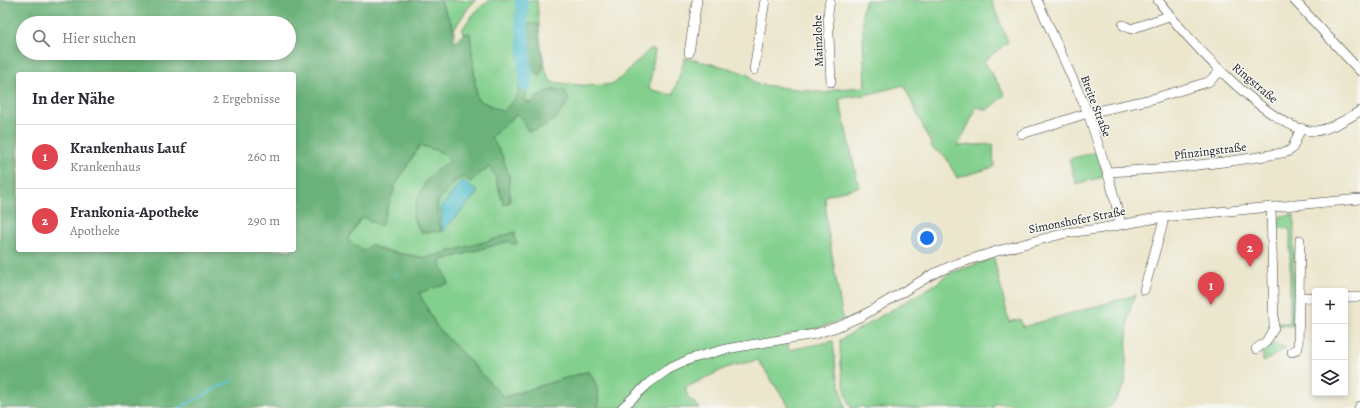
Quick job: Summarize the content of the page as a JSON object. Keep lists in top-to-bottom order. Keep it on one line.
{"streets":{"street":["Mainzlohe","Ringstraße","Breite Straße","Pfinzingstraße","Simonshofer Straße"]},"crossings":[["Ringstraße","Pfinzingstraße"],["Breite Straße","Pfinzingstraße"],["Breite Straße","Simonshofer Straße"]],"page":{"search":"Hier suchen","heading":["In der Nähe","2 Ergebnisse"],"list":[{"mark":"1","name":"Krankenhaus Lauf","note":"Krankenhaus","value":"260 m"},{"mark":"2","name":"Frankonia-Apotheke","note":"Apotheke","value":"290 m"}],"pins":["2","1"],"map_buttons":["+","−"]}}
